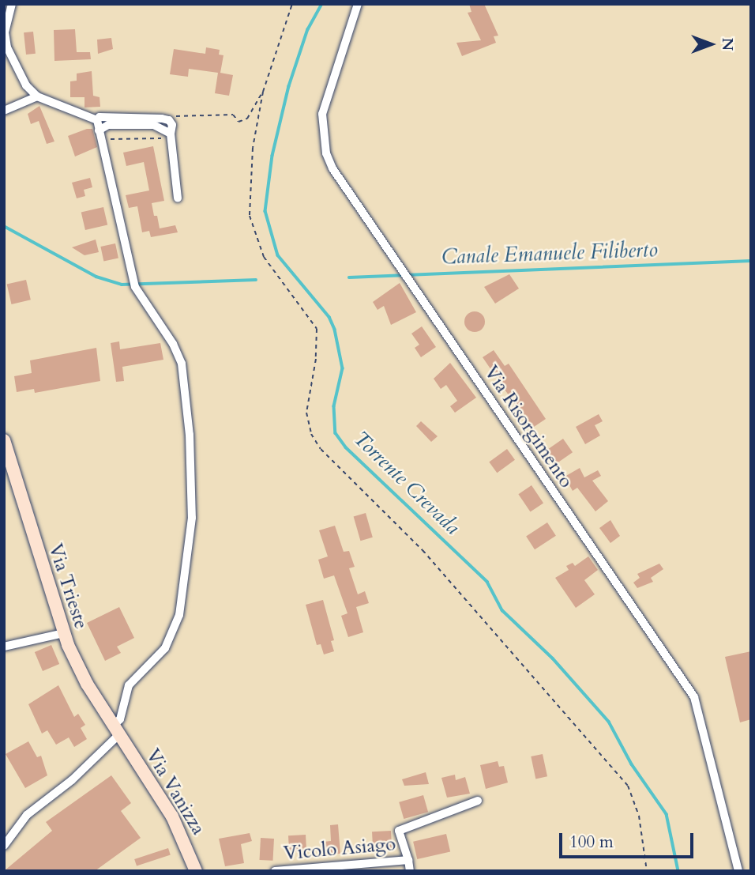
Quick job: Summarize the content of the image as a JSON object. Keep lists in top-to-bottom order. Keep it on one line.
{"streets":{"street":["Via Risorgimento","Via Trieste","Via Vanizza","Vicolo Asiago"]},"crossings":[["Via Trieste","Via Vanizza"]],"water":["Canale Emanuele Filiberto","Torrente Crevada"],"scale_bar":"100 m","north":"right"}
